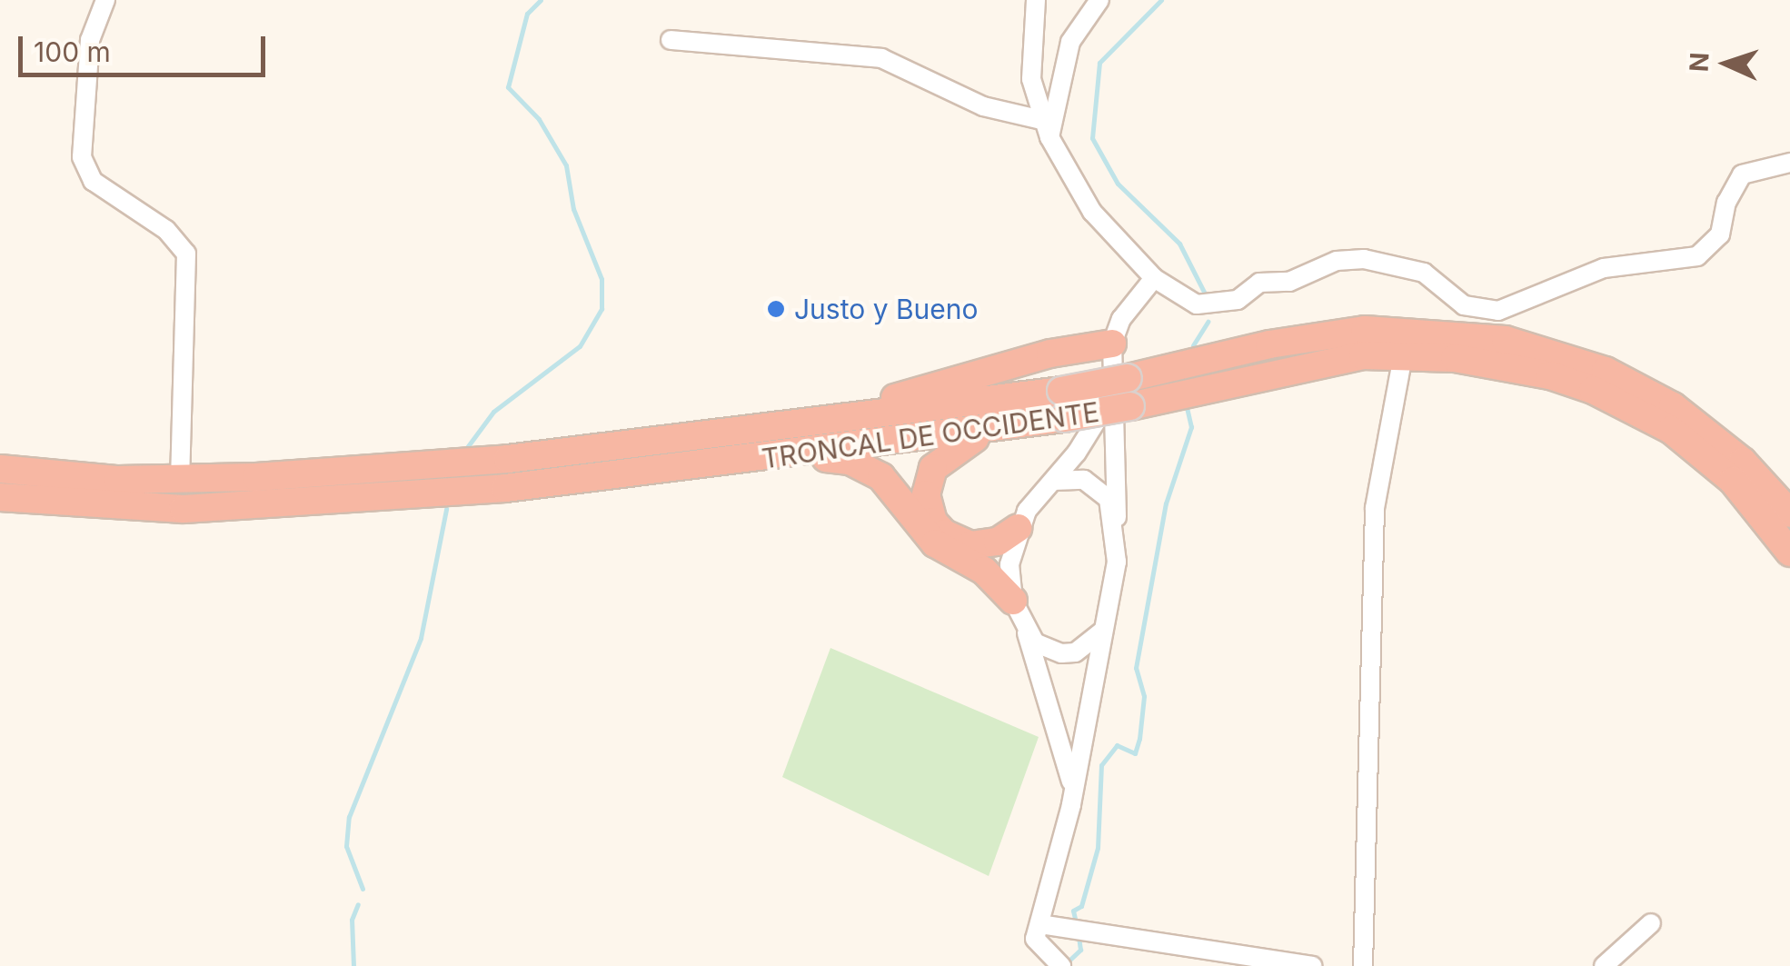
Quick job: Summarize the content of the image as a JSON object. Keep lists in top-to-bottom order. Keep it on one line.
{"streets":{"highway":["TRONCAL DE OCCIDENTE"]},"places":["Justo y Bueno"],"scale_bar":"100 m","north":"left"}
